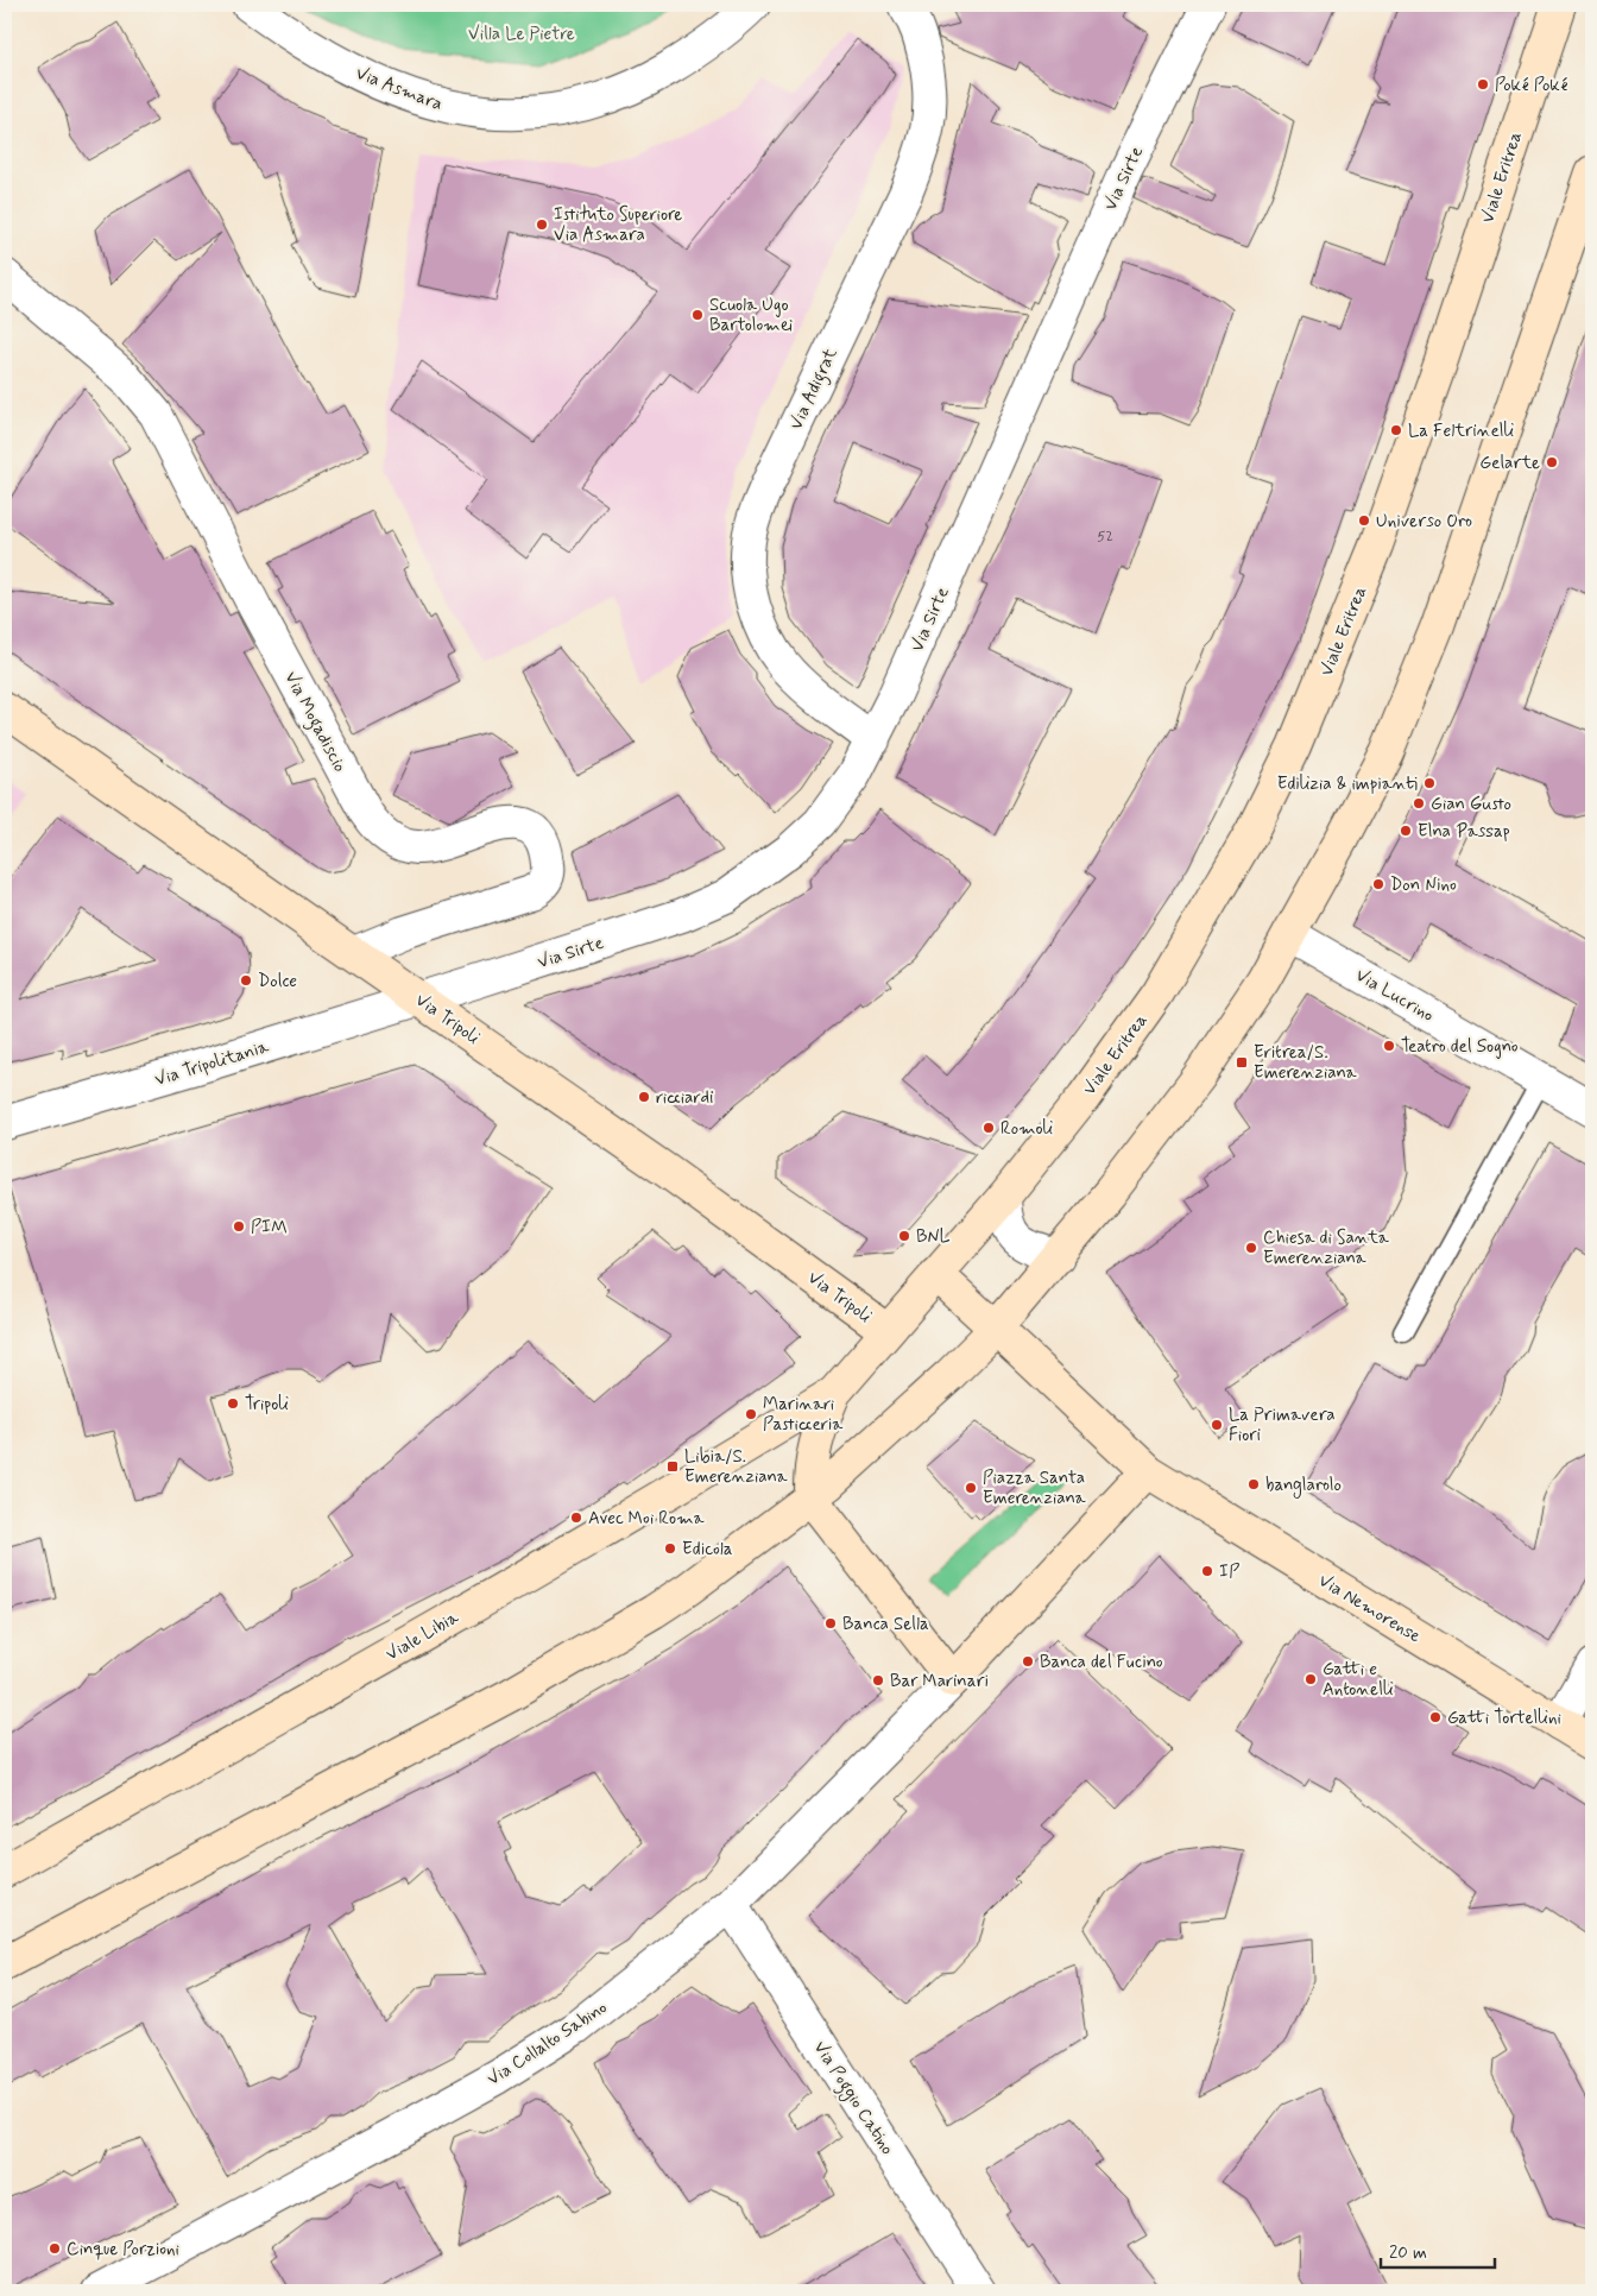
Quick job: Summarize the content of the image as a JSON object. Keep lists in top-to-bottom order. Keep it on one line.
{"streets":{"street":["Via Asmara","Viale Eritrea","Via Sirte","Via Adigrat","Via Mogadiscio","Via Lucrino","Via Tripoli","Via Tripolitania","Via Nemorense","Viale Libia","Via Collalto Sabino","Via Poggio Catino"]},"crossings":[["Via Sirte","Via Adigrat"],["Via Sirte","Via Tripoli"],["Via Sirte","Via Tripolitania"],["Via Mogadiscio","Via Tripoli"],["Via Tripoli","Via Tripolitania"],["Via Collalto Sabino","Via Poggio Catino"]],"parks":["Villa Le Pietre"],"places":{"other":["Poké Poké","Istituto Superiore Via Asmara","Scuola Ugo Bartolomei","La Feltrinelli","Gelarte","Universo Oro","Edilizia & impianti","Gian Gusto","Elna Passap","Don Nino","Dolce","Teatro del Sogno","ricciardi","Romoli","PIM","BNL","Chiesa di Santa Emerenziana","Tripoli","Marinari Pasticceria","La Primavera Fiori","banglarolo","Piazza Santa Emerenziana","Avec Moi Roma","Edicola","IP","Banca Sella","Banca del Fucino","Gatti e Antonelli","Bar Marinari","Gatti Tortellini","Cinque Porzioni"],"transit":["Eritrea/S. Emerenziana","Libia/S. Emerenziana"]},"house_numbers":["52"],"scale_bar":"20 m"}
